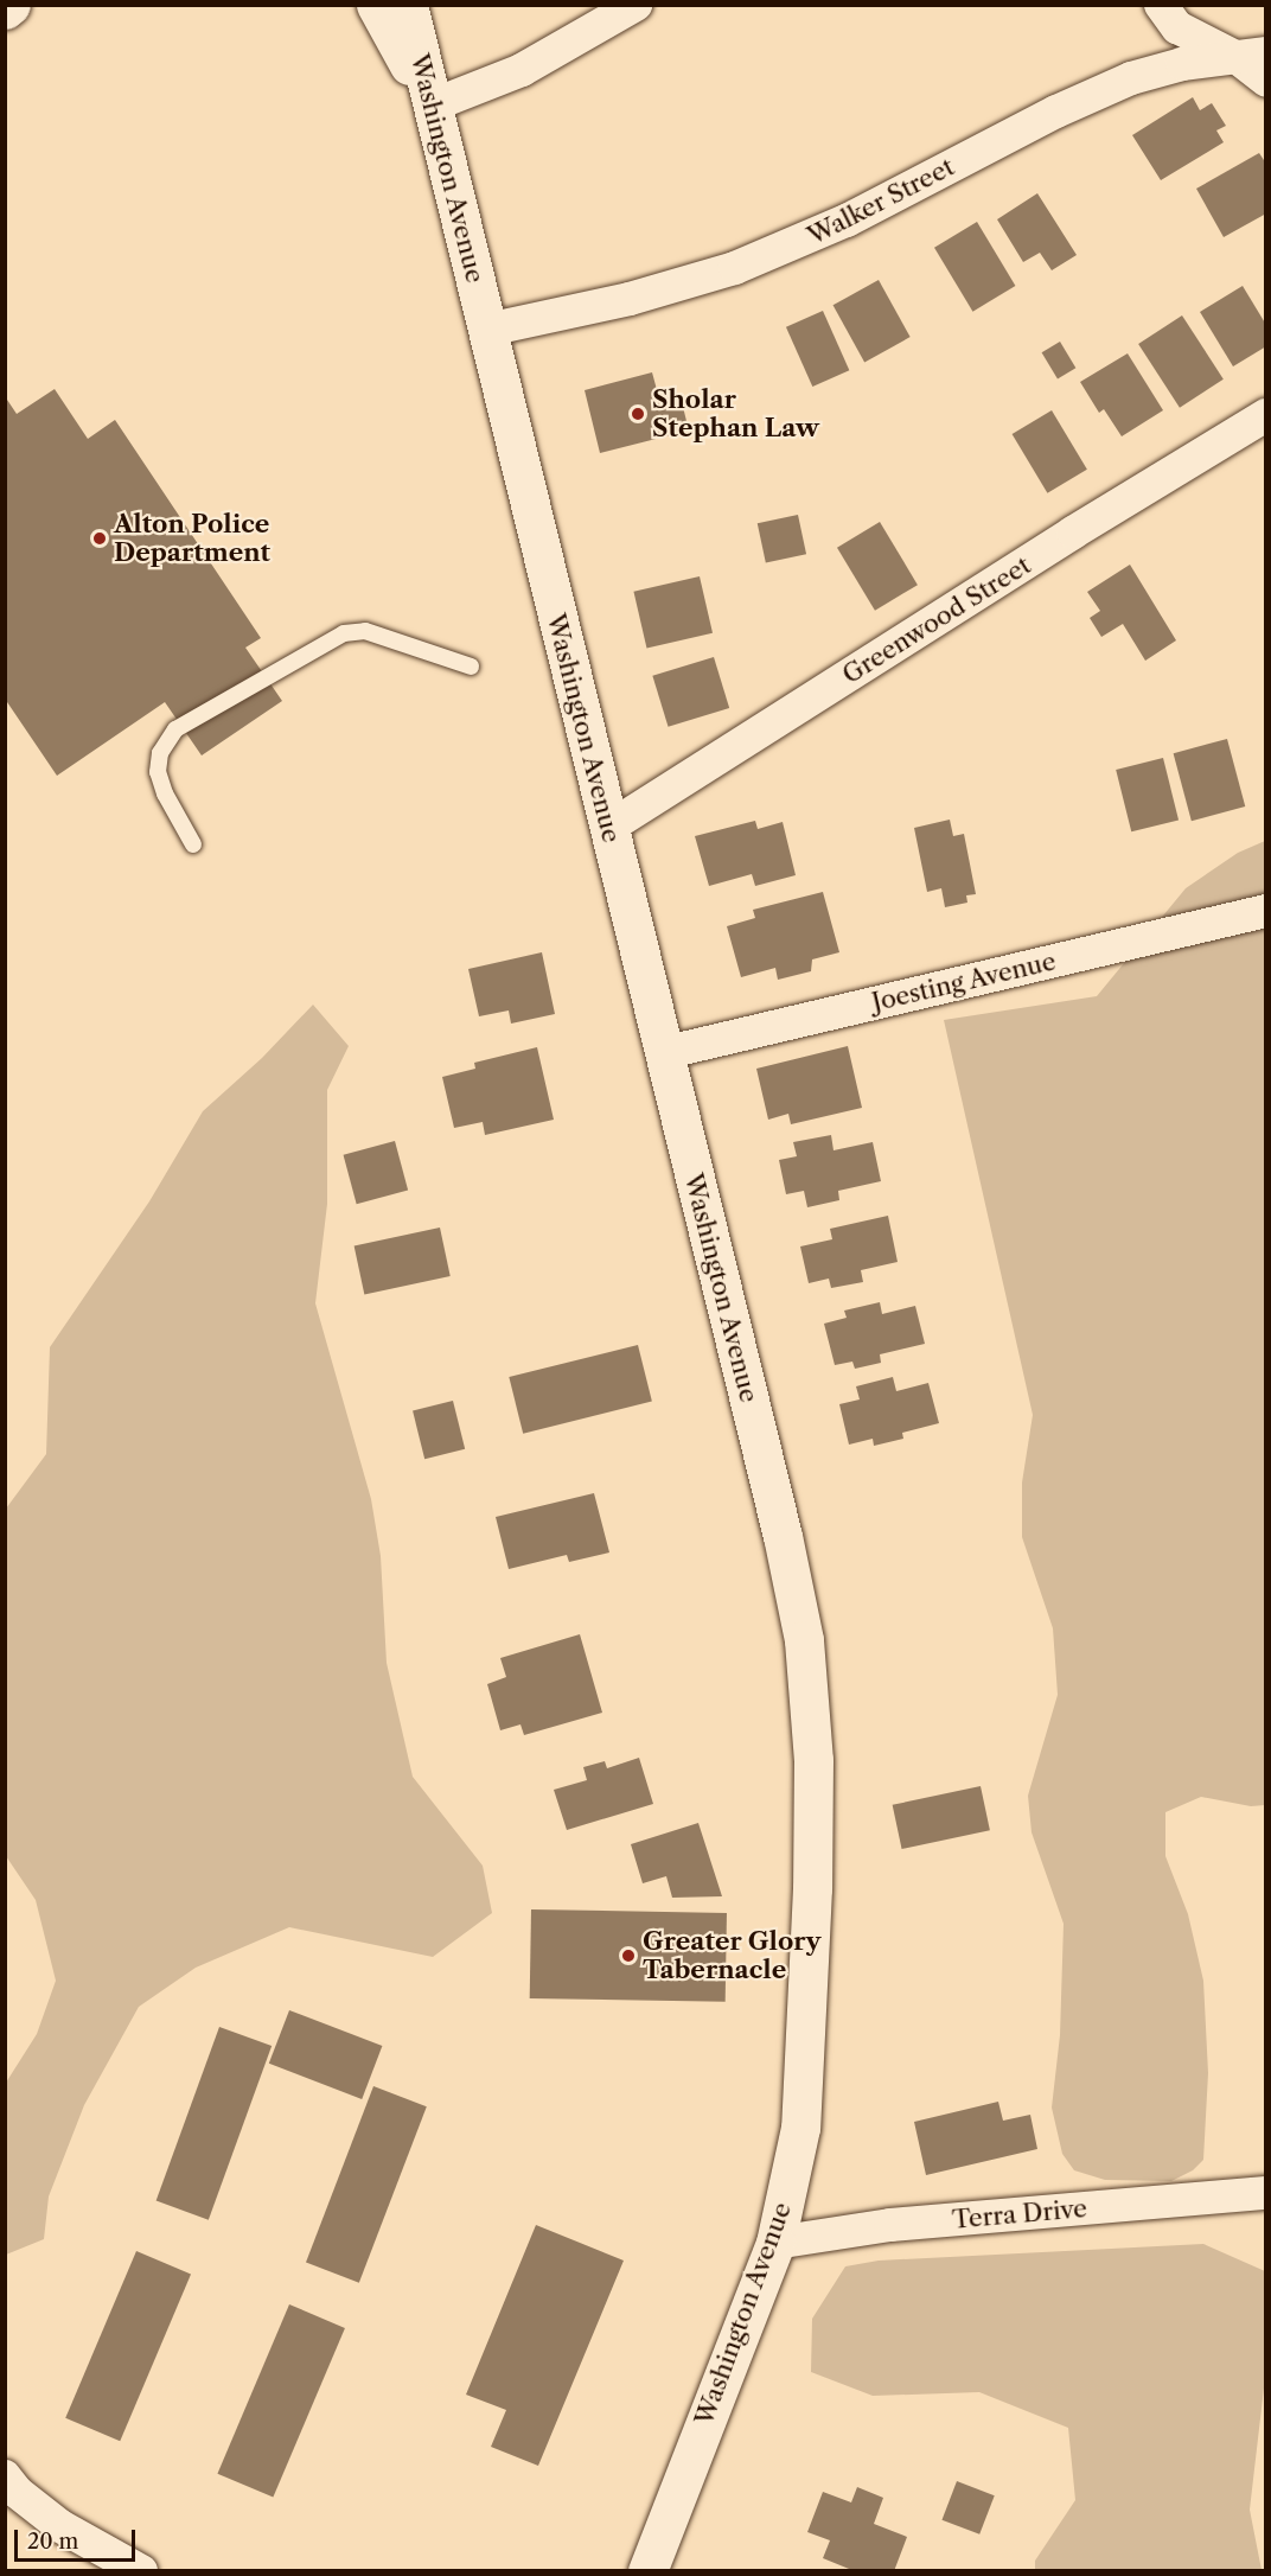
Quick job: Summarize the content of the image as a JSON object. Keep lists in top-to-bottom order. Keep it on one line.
{"streets":{"main road":["Washington Avenue"],"street":["Walker Street","Greenwood Street","Joesting Avenue","Terra Drive"]},"crossings":[["Washington Avenue","Walker Street"],["Washington Avenue","Greenwood Street"],["Washington Avenue","Joesting Avenue"],["Washington Avenue","Terra Drive"]],"places":["Sholar Stephan Law","Alton Police Department","Greater Glory Tabernacle"],"scale_bar":"20 m"}
